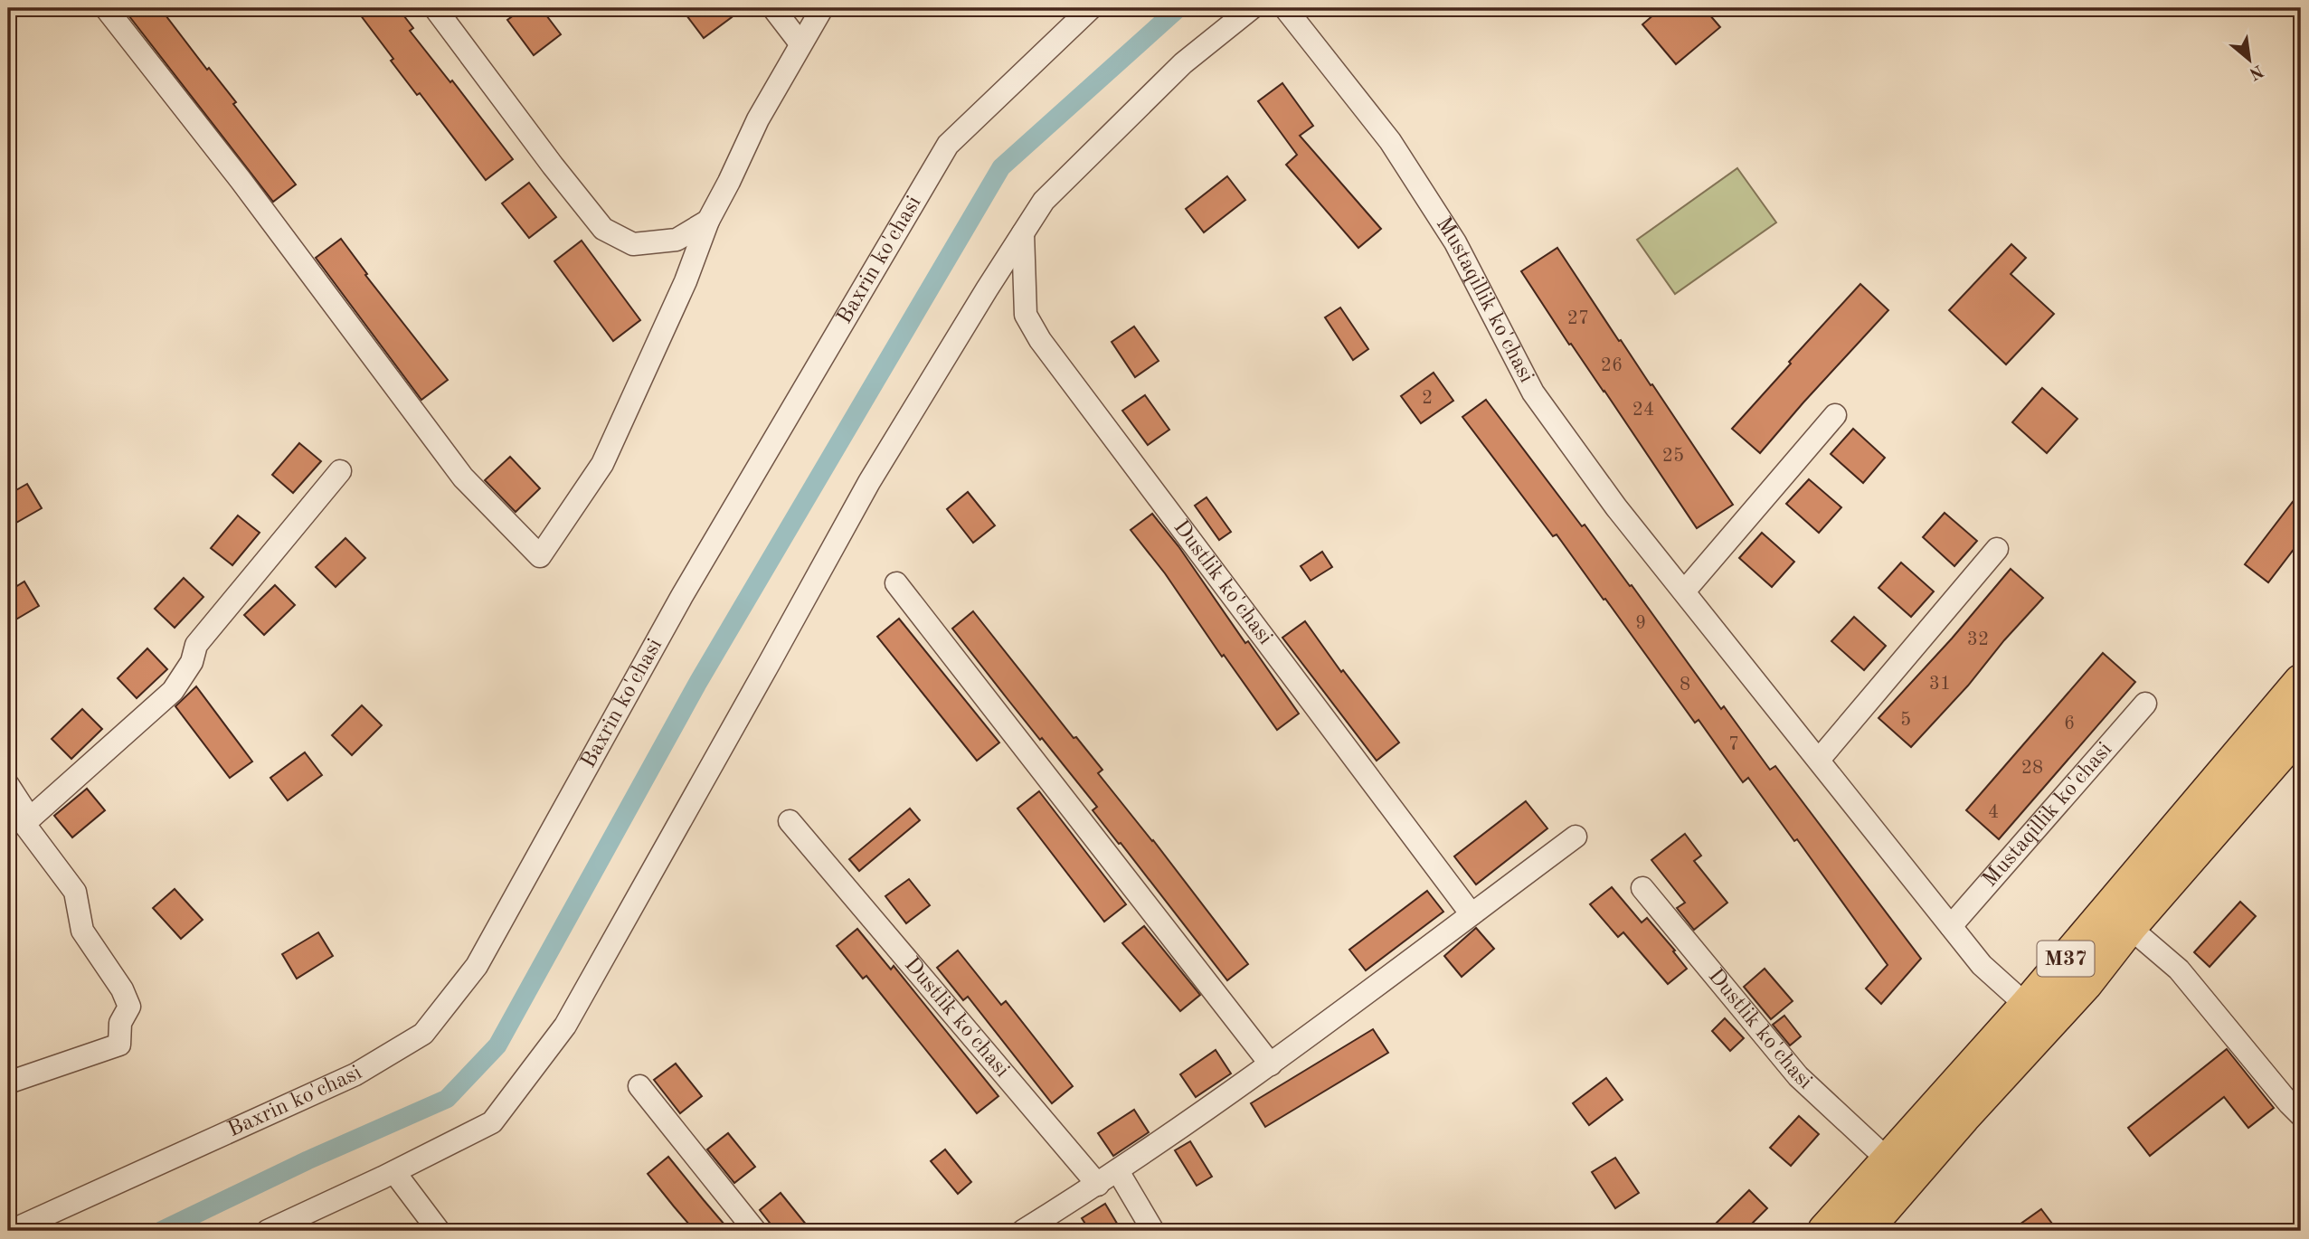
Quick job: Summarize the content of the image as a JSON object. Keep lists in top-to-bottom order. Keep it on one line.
{"streets":{"highway":["M37"],"street":["Baxrin ko'chasi","Mustaqillik ko'chasi","Dustlik ko'chasi"]},"crossings":[["Mustaqillik ko'chasi","M37"],["Dustlik ko'chasi","M37"]],"house_numbers":["27","26","2","24","25","9","32","31","8","5","6","7","28","4"],"north":"bottom right"}
